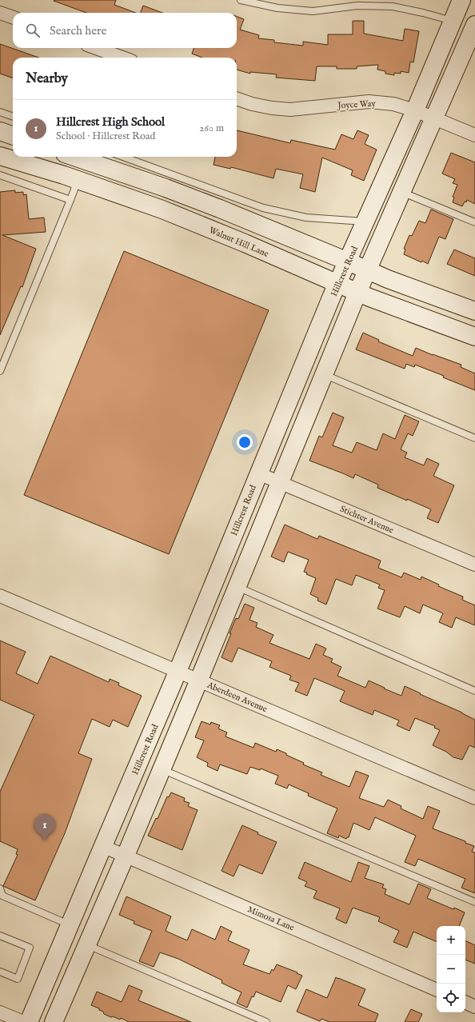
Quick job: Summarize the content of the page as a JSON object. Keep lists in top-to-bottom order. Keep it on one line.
{"streets":{"main road":["Walnut Hill Lane","Hillcrest Road"],"street":["Joyce Way","Stichter Avenue","Aberdeen Avenue","Mimosa Lane"]},"crossings":[["Joyce Way","Hillcrest Road"],["Walnut Hill Lane","Hillcrest Road"],["Hillcrest Road","Stichter Avenue"],["Hillcrest Road","Aberdeen Avenue"],["Hillcrest Road","Mimosa Lane"]],"page":{"search":"Search here","heading":"Nearby","list":[{"mark":"1","name":"Hillcrest High School","note":"School · Hillcrest Road","value":"260 m"}],"pins":"1","map_buttons":["+","−"]}}
